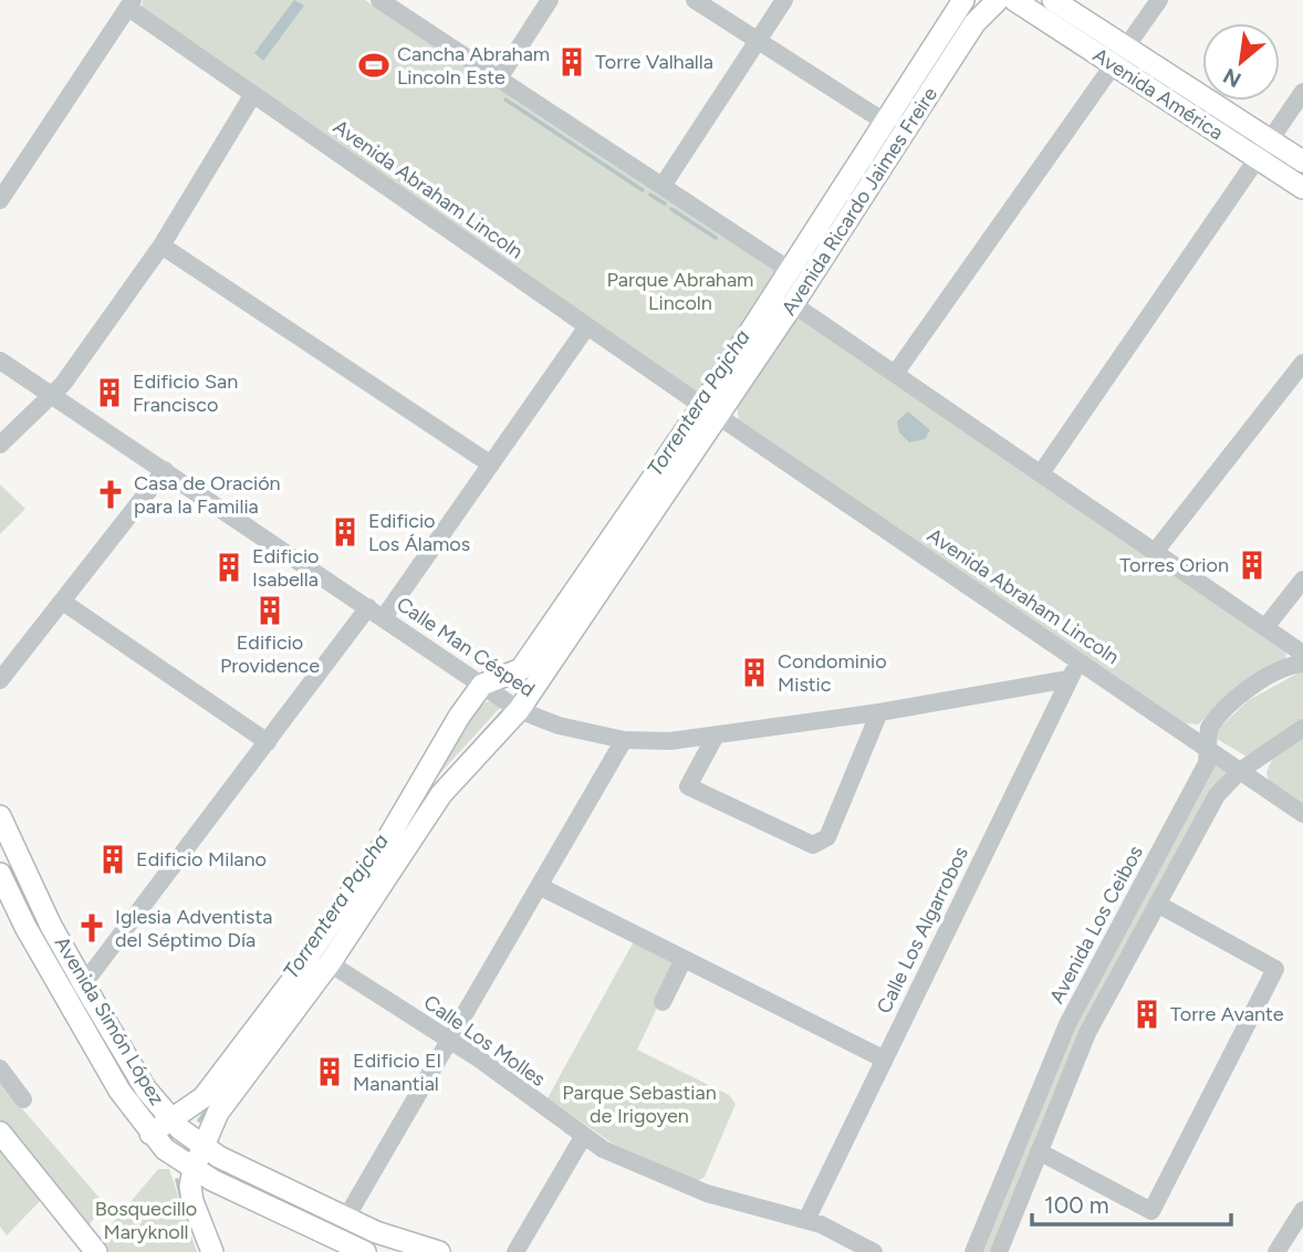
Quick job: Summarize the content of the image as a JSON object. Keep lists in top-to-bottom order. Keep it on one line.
{"streets":{"main road":["Avenida América","Avenida Ricardo Jaimes Freire","Avenida Simón López"],"street":["Avenida Abraham Lincoln","Calle Man Césped","Avenida Los Ceibos","Calle Los Algarrobos","Calle Los Molles"]},"crossings":[["Avenida Abraham Lincoln","Avenida Ricardo Jaimes Freire"],["Avenida Abraham Lincoln","Avenida Los Ceibos"],["Avenida Abraham Lincoln","Calle Los Algarrobos"],["Avenida Ricardo Jaimes Freire","Calle Man Césped"],["Avenida Ricardo Jaimes Freire","Avenida Simón López"],["Avenida Ricardo Jaimes Freire","Calle Los Molles"],["Calle Man Césped","Calle Los Algarrobos"],["Calle Los Algarrobos","Calle Los Molles"]],"water":["Torrentera Pajcha"],"parks":["Parque Abraham Lincoln","Parque Sebastian de Irigoyen","Bosquecillo Maryknoll"],"places":{"building":["Torre Valhalla","Edificio San Francisco","Edificio Los Álamos","Torres Orion","Edificio Isabella","Edificio Providence","Condominio Mistic","Edificio Milano","Torre Avante","Edificio El Manantial"],"sports":["Cancha Abraham Lincoln Este"],"church":["Casa de Oración para la Familia","Iglesia Adventista del Séptimo Día"]},"scale_bar":"100 m","north":"bottom left"}
